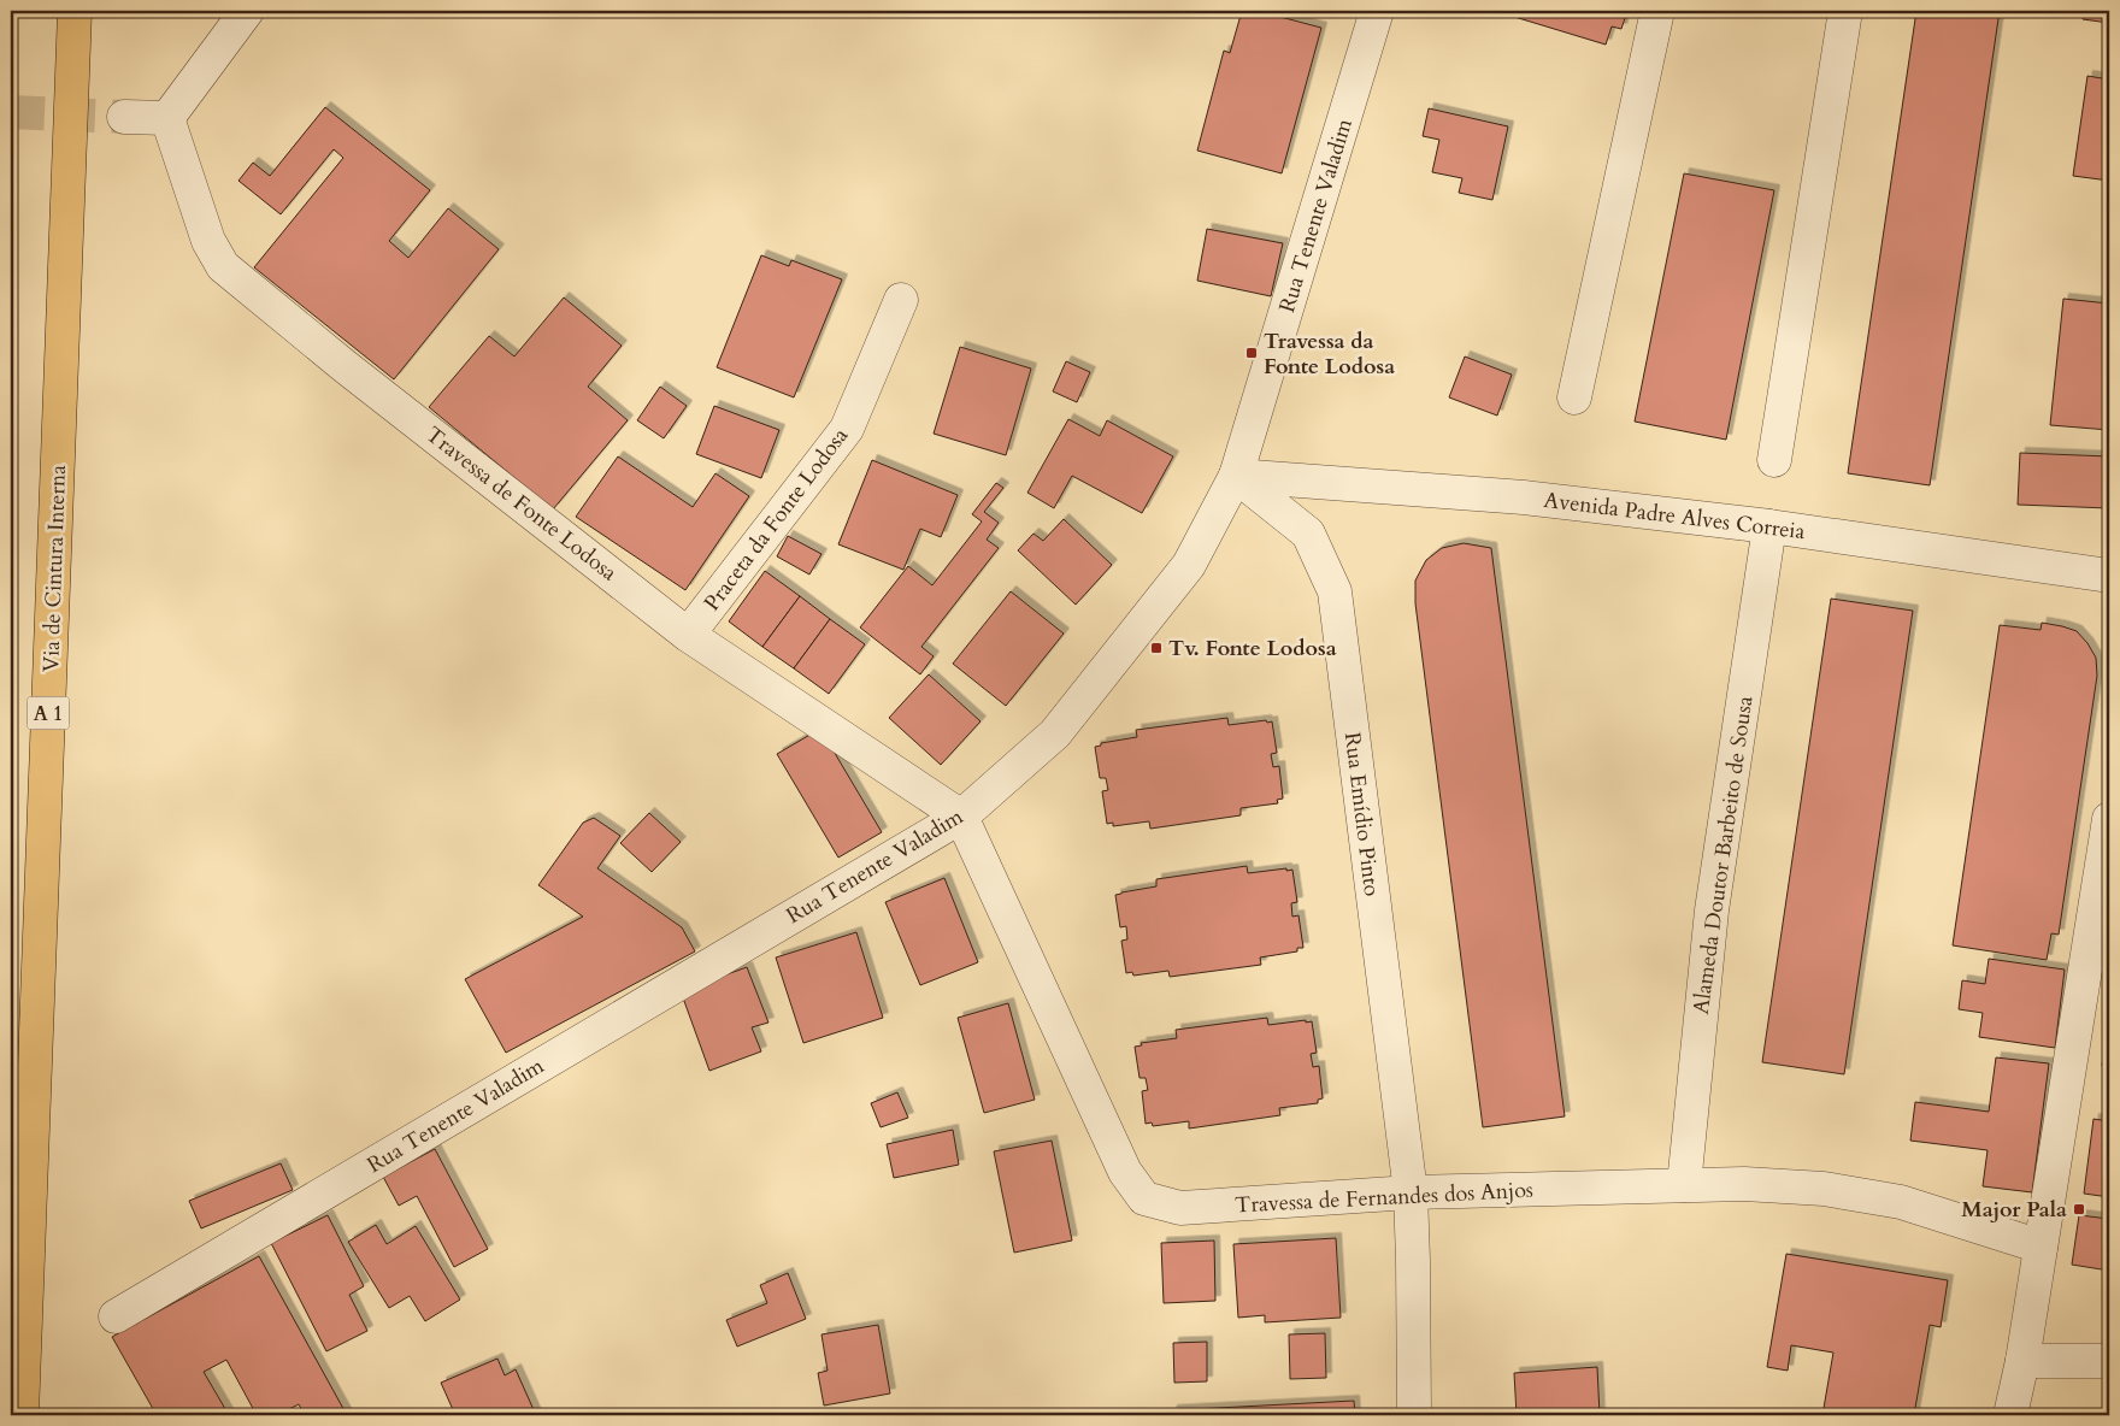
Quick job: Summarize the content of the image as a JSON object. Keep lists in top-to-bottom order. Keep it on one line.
{"streets":{"highway":["Via de Cintura Interna","A 1"],"street":["Rua Tenente Valadim","Travessa de Fonte Lodosa","Avenida Padre Alves Correia","Praceta da Fonte Lodosa","Rua Emídio Pinto","Alameda Doutor Barbeito de Sousa","Travessa de Fernandes dos Anjos"]},"crossings":[["Rua Tenente Valadim","Travessa de Fonte Lodosa"],["Rua Tenente Valadim","Avenida Padre Alves Correia"],["Rua Tenente Valadim","Rua Emídio Pinto"],["Rua Tenente Valadim","Travessa de Fernandes dos Anjos"],["Travessa de Fonte Lodosa","Praceta da Fonte Lodosa"],["Travessa de Fonte Lodosa","Travessa de Fernandes dos Anjos"],["Avenida Padre Alves Correia","Rua Emídio Pinto"],["Avenida Padre Alves Correia","Alameda Doutor Barbeito de Sousa"],["Rua Emídio Pinto","Travessa de Fernandes dos Anjos"],["Alameda Doutor Barbeito de Sousa","Travessa de Fernandes dos Anjos"]],"places":{"transit":["Travessa da Fonte Lodosa","Tv. Fonte Lodosa","Major Pala"]}}
